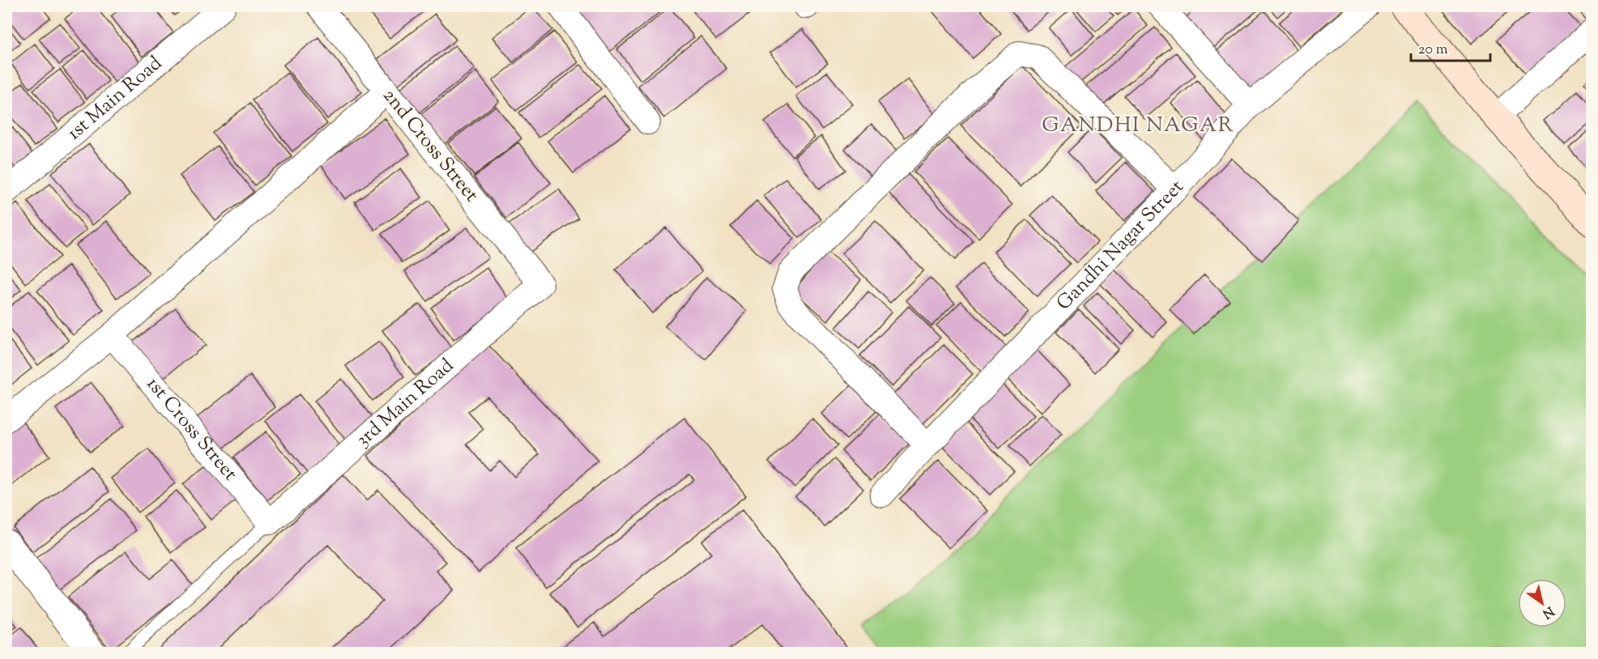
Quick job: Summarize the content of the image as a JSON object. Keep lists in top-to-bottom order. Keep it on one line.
{"streets":{"street":["1st Main Road","2nd Cross Street","Gandhi Nagar Street","3rd Main Road","1st Cross Street"]},"crossings":[["2nd Cross Street","3rd Main Road"],["3rd Main Road","1st Cross Street"]],"districts":["GANDHI NAGAR"],"scale_bar":"20 m","north":"bottom right"}
